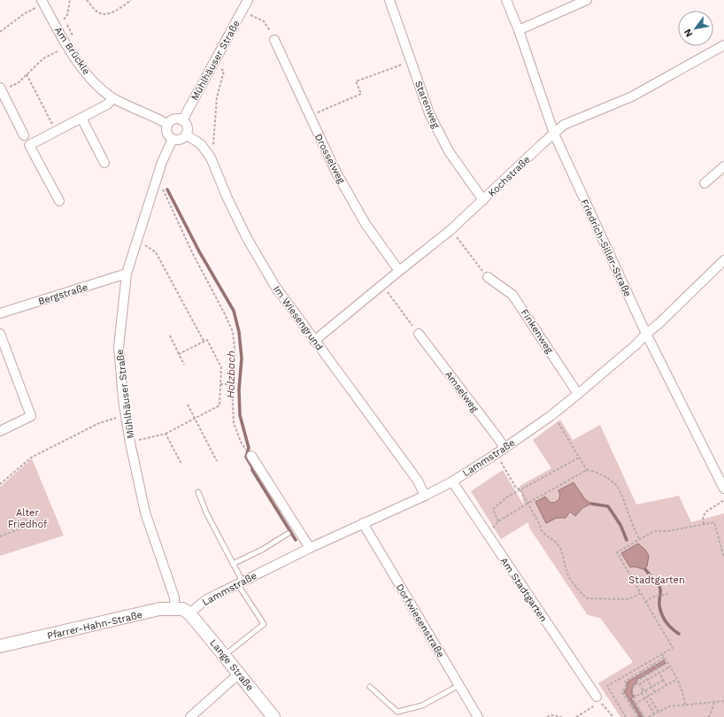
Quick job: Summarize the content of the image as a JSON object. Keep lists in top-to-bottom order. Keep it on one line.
{"streets":{"main road":["Pfarrer-Hahn-Straße","Lange Straße"],"street":["Am Brückle","Mühlhäuser Straße","Starenweg","Drosselweg","Kochstraße","Friedrich-Siller-Straße","Bergstraße","Im Wiesengrund","Finkenweg","Amselweg","Lammstraße","Am Stadtgarten","Dorfwiesenstraße"]},"crossings":[["Am Brückle","Mühlhäuser Straße"],["Am Brückle","Im Wiesengrund"],["Mühlhäuser Straße","Bergstraße"],["Mühlhäuser Straße","Im Wiesengrund"],["Mühlhäuser Straße","Pfarrer-Hahn-Straße"],["Starenweg","Kochstraße"],["Drosselweg","Kochstraße"],["Kochstraße","Friedrich-Siller-Straße"],["Kochstraße","Im Wiesengrund"],["Friedrich-Siller-Straße","Lammstraße"],["Im Wiesengrund","Lammstraße"],["Finkenweg","Lammstraße"],["Amselweg","Lammstraße"],["Lammstraße","Am Stadtgarten"],["Lammstraße","Dorfwiesenstraße"],["Lammstraße","Pfarrer-Hahn-Straße"],["Lammstraße","Lange Straße"],["Pfarrer-Hahn-Straße","Lange Straße"]],"water":["Holzbach"],"parks":["Alter Friedhof","Stadtgarten"],"north":"bottom left"}
